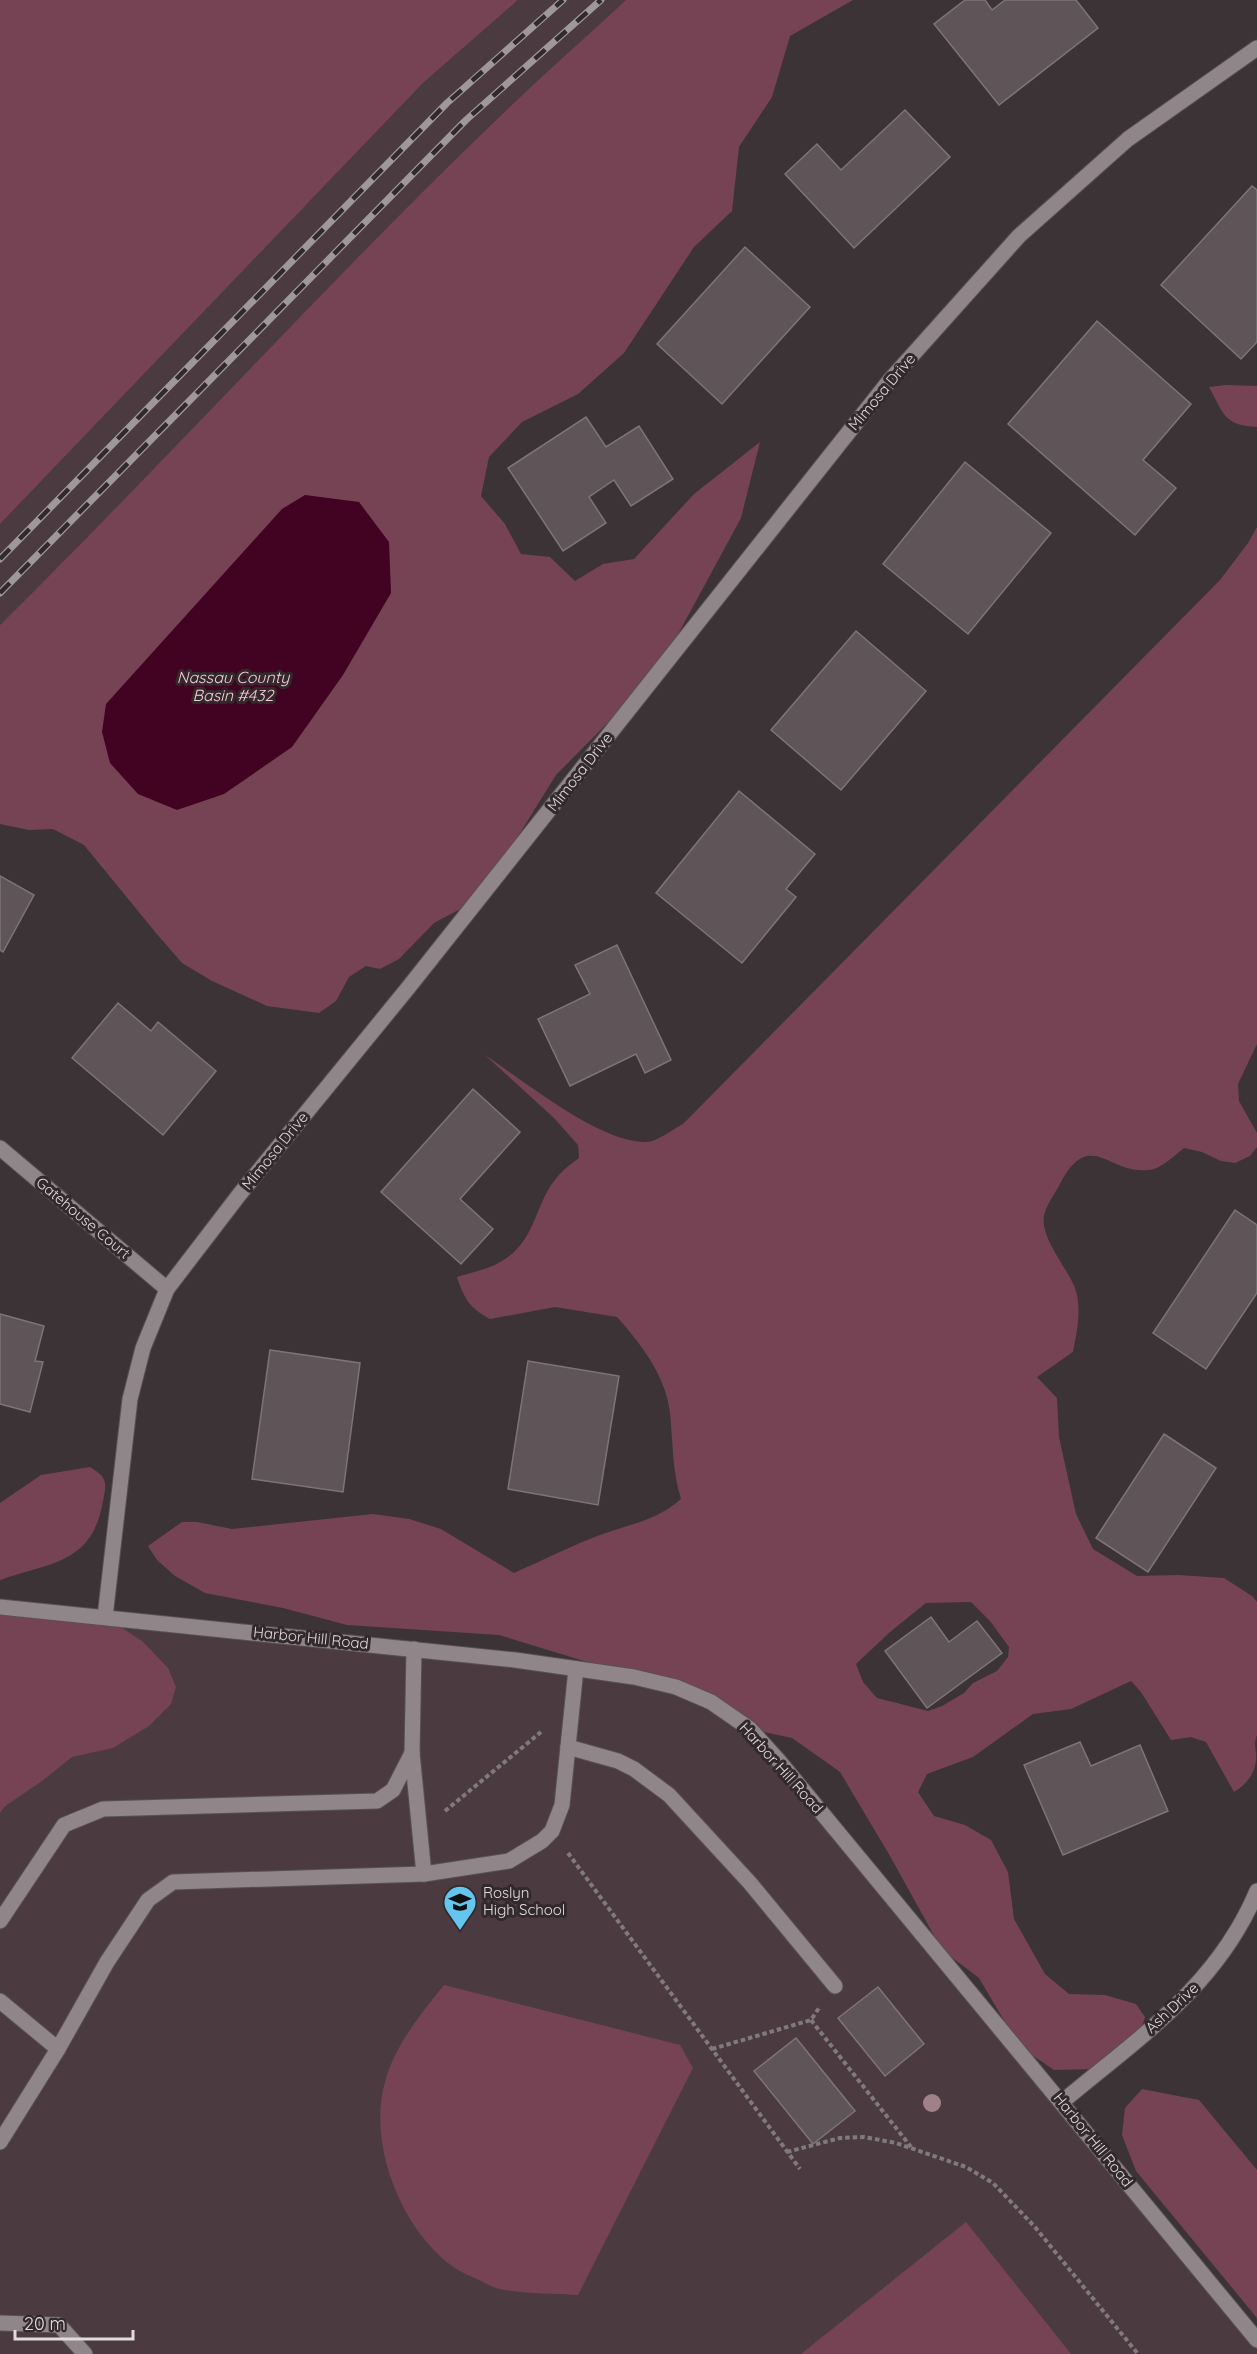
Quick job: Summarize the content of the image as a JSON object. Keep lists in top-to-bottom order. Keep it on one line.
{"streets":{"street":["Mimosa Drive","Gatehouse Court","Harbor Hill Road","Ash Drive"]},"crossings":[["Mimosa Drive","Gatehouse Court"],["Mimosa Drive","Harbor Hill Road"],["Harbor Hill Road","Ash Drive"]],"water":["Nassau County Basin #432"],"places":{"school or university":["Roslyn High School"]},"scale_bar":"20 m"}
